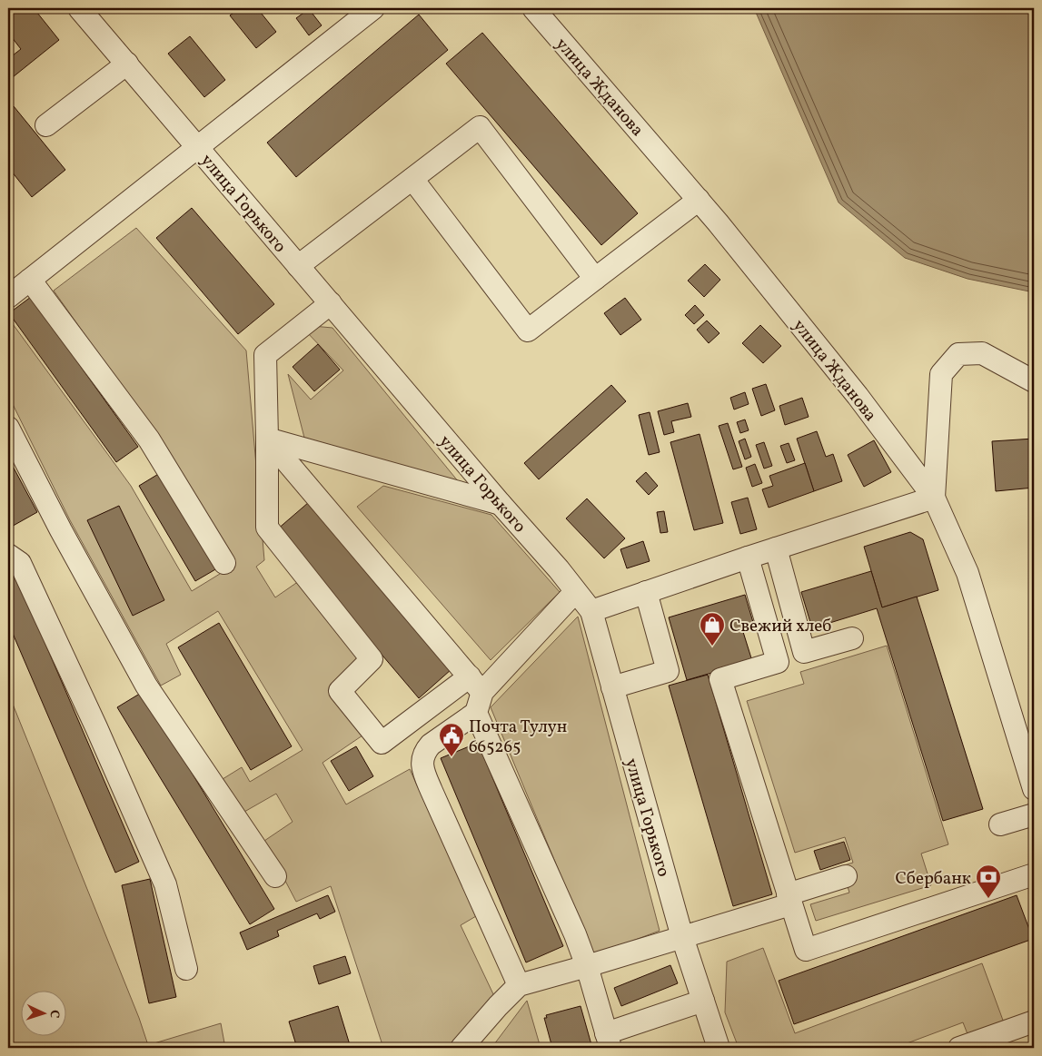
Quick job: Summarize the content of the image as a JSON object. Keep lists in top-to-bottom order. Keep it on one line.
{"streets":{"street":["улица Жданова","улица Горького"]},"places":{"shop":["Свежий хлеб"],"public building":["Почта Тулун 665265"],"bank":["Сбербанк"]},"north":"right"}
